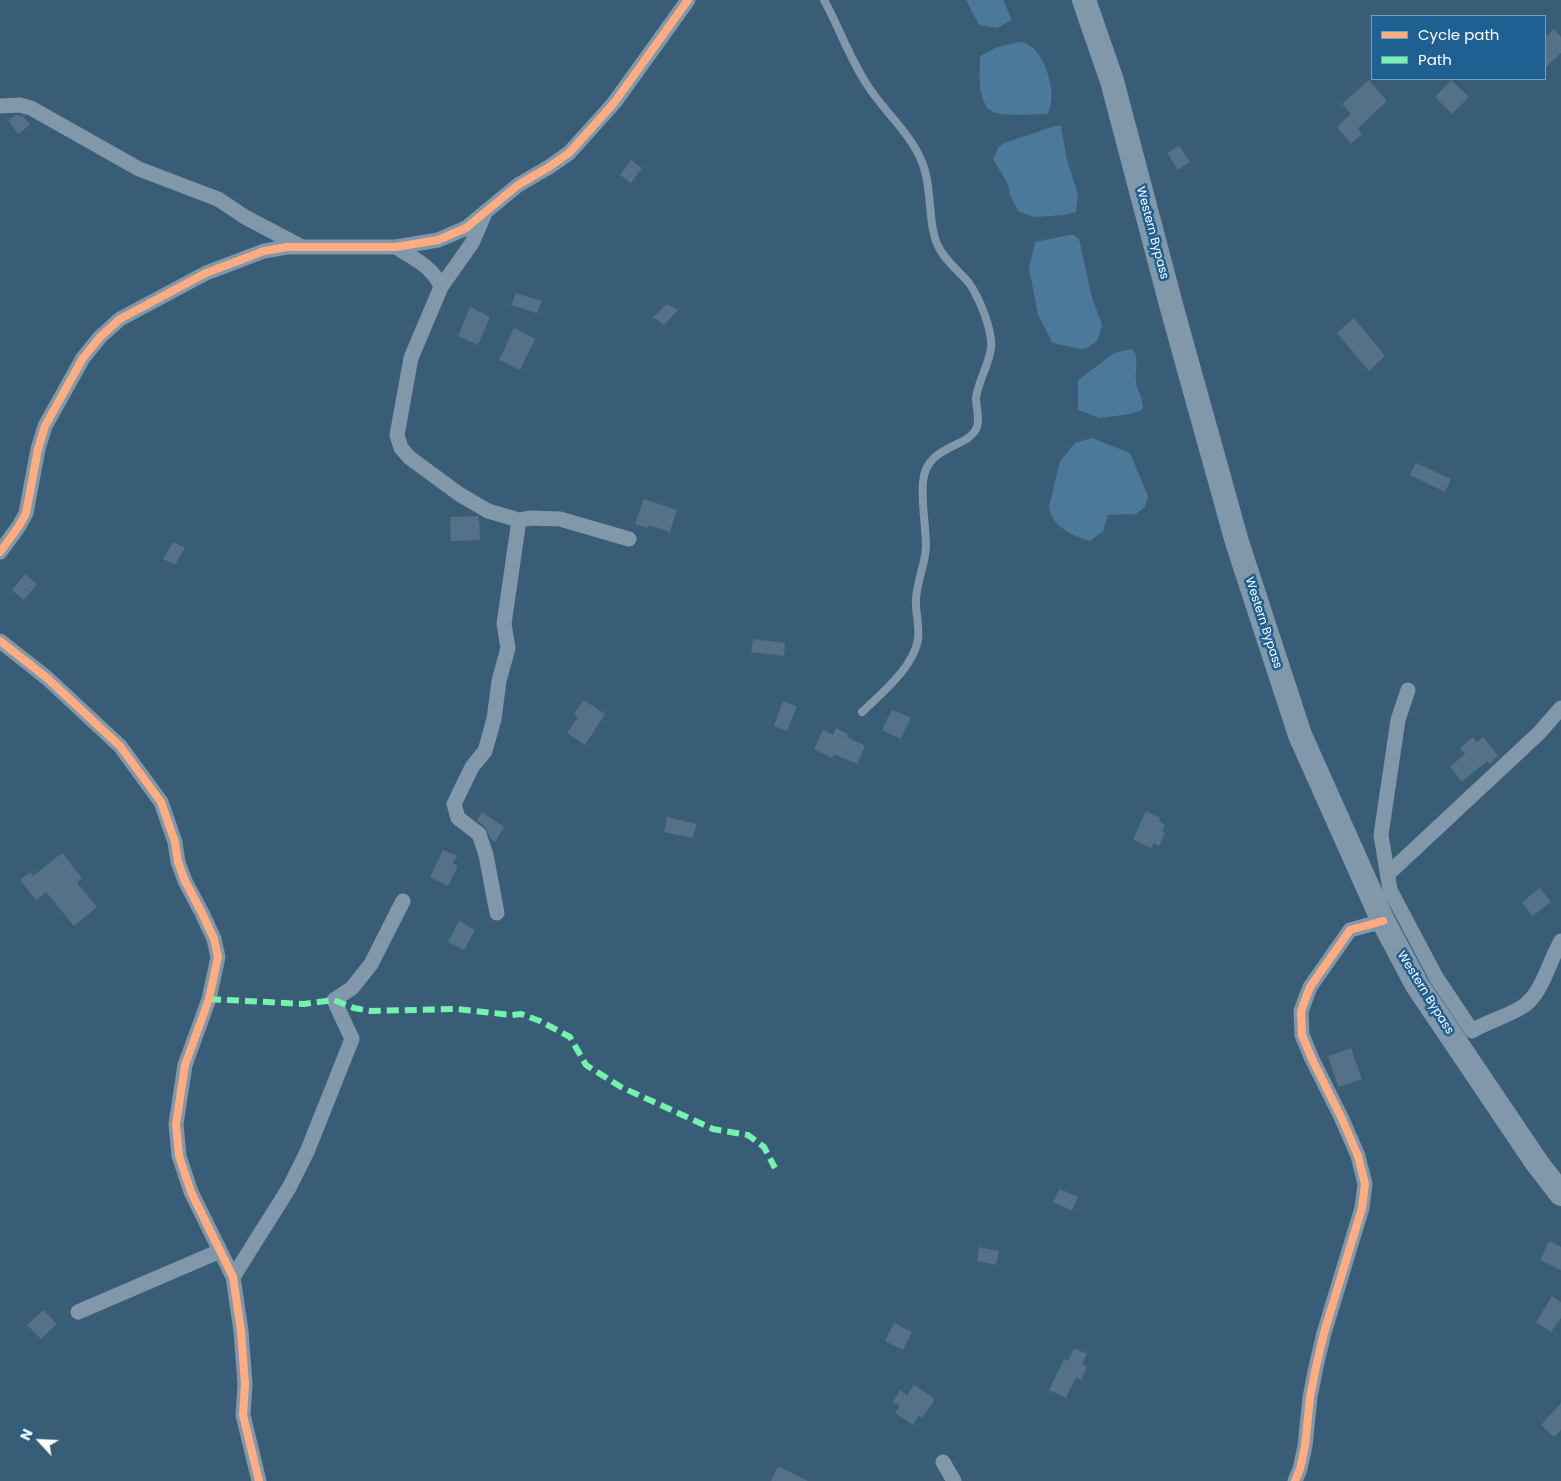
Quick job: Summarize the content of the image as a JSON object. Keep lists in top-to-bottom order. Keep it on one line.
{"streets":{"main road":["Western Bypass"]},"legend":["Cycle path","Path"],"north":"top left"}
